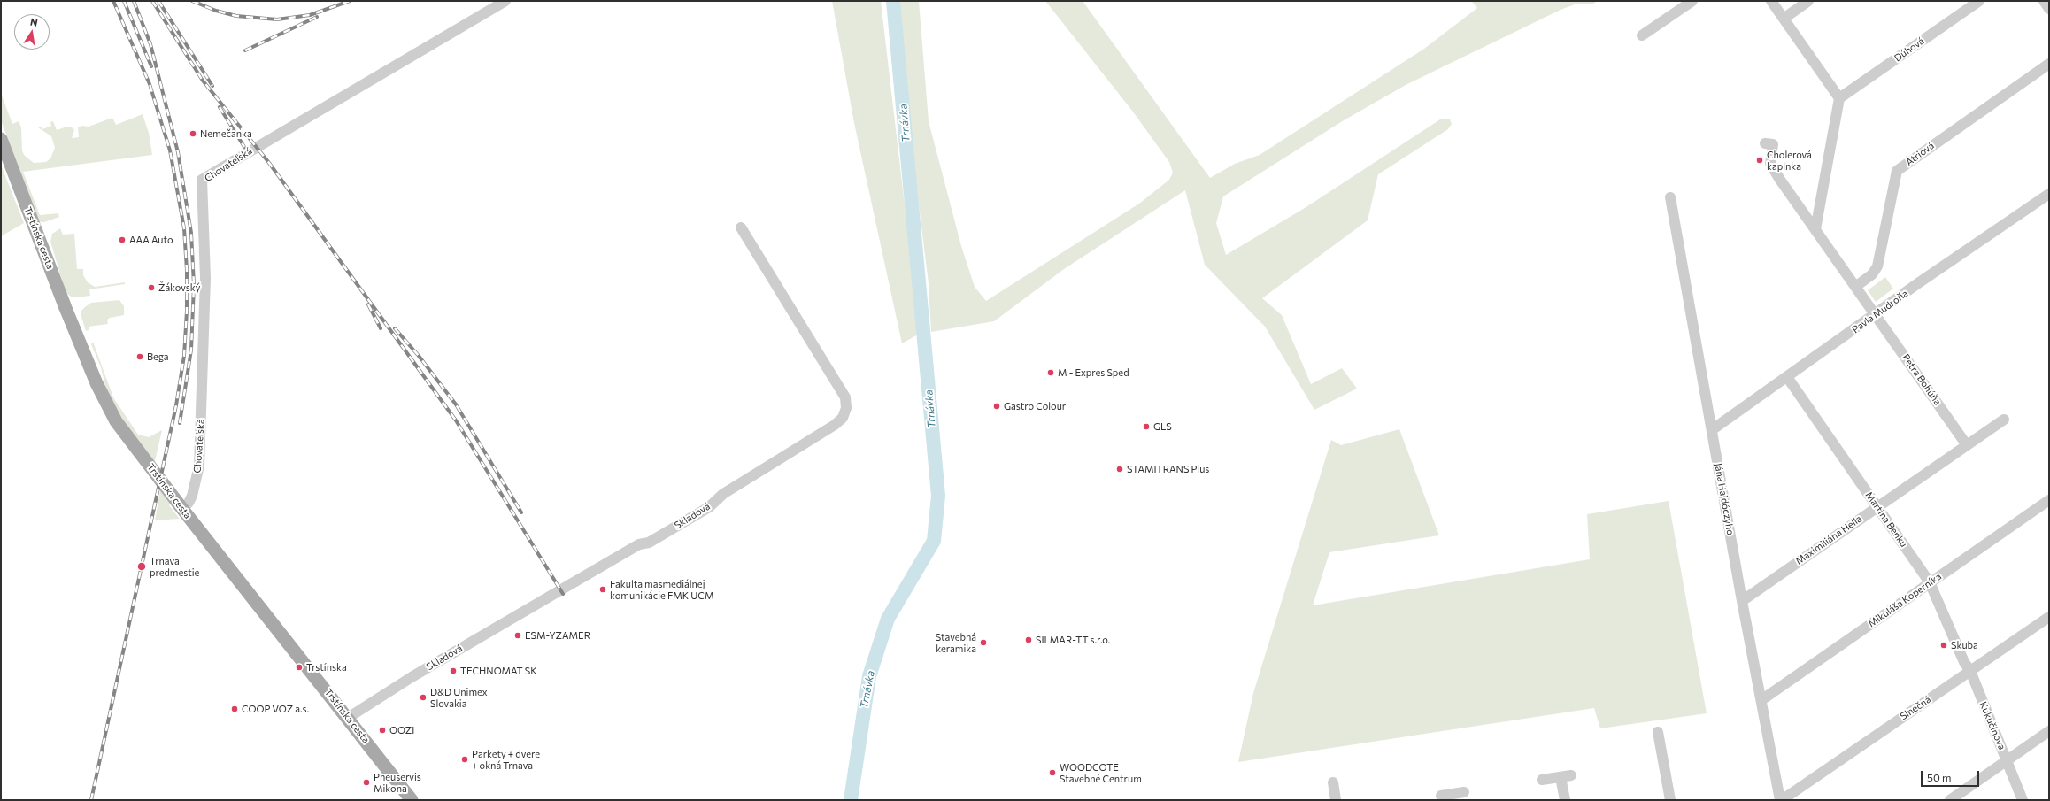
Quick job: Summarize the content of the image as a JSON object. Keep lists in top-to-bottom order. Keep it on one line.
{"streets":{"main road":["Trstínska cesta"],"street":["Dúhová","Átriová","Chovateľská","Pavla Mudroňa","Petra Bohúňa","Jána Hajdóczyho","Skladová","Martina Benku","Maximiliána Hella","Mikuláša Koperníka","Slnečná","Kukučínova"]},"crossings":[["Chovateľská","Trstínska cesta"],["Trstínska cesta","Skladová"],["Pavla Mudroňa","Petra Bohúňa"],["Pavla Mudroňa","Jána Hajdóczyho"],["Pavla Mudroňa","Martina Benku"],["Petra Bohúňa","Maximiliána Hella"],["Jána Hajdóczyho","Maximiliána Hella"],["Jána Hajdóczyho","Mikuláša Koperníka"],["Jána Hajdóczyho","Slnečná"],["Martina Benku","Maximiliána Hella"],["Martina Benku","Mikuláša Koperníka"],["Martina Benku","Slnečná"],["Martina Benku","Kukučínova"],["Slnečná","Kukučínova"]],"water":["Trnávka"],"places":["Nemečanka","Cholerová kaplnka","AAA Auto","Žákovský","Bega","M - Expres Sped","Gastro Colour","GLS","STAMITRANS Plus","Trnava predmestie","Fakulta masmediálnej komunikácie FMK UCM","ESM-YZAMER","SILMAR-TT s.r.o.","Stavebná keramika","Skuba","Trstínska","TECHNOMAT SK","D&D Unimex Slovakia","COOP VOZ a.s.","OOZI","Parkety + dvere + okná Trnava","WOODCOTE Stavebné Centrum","Pneuservis Mikona"],"scale_bar":"50 m","north":"top"}
